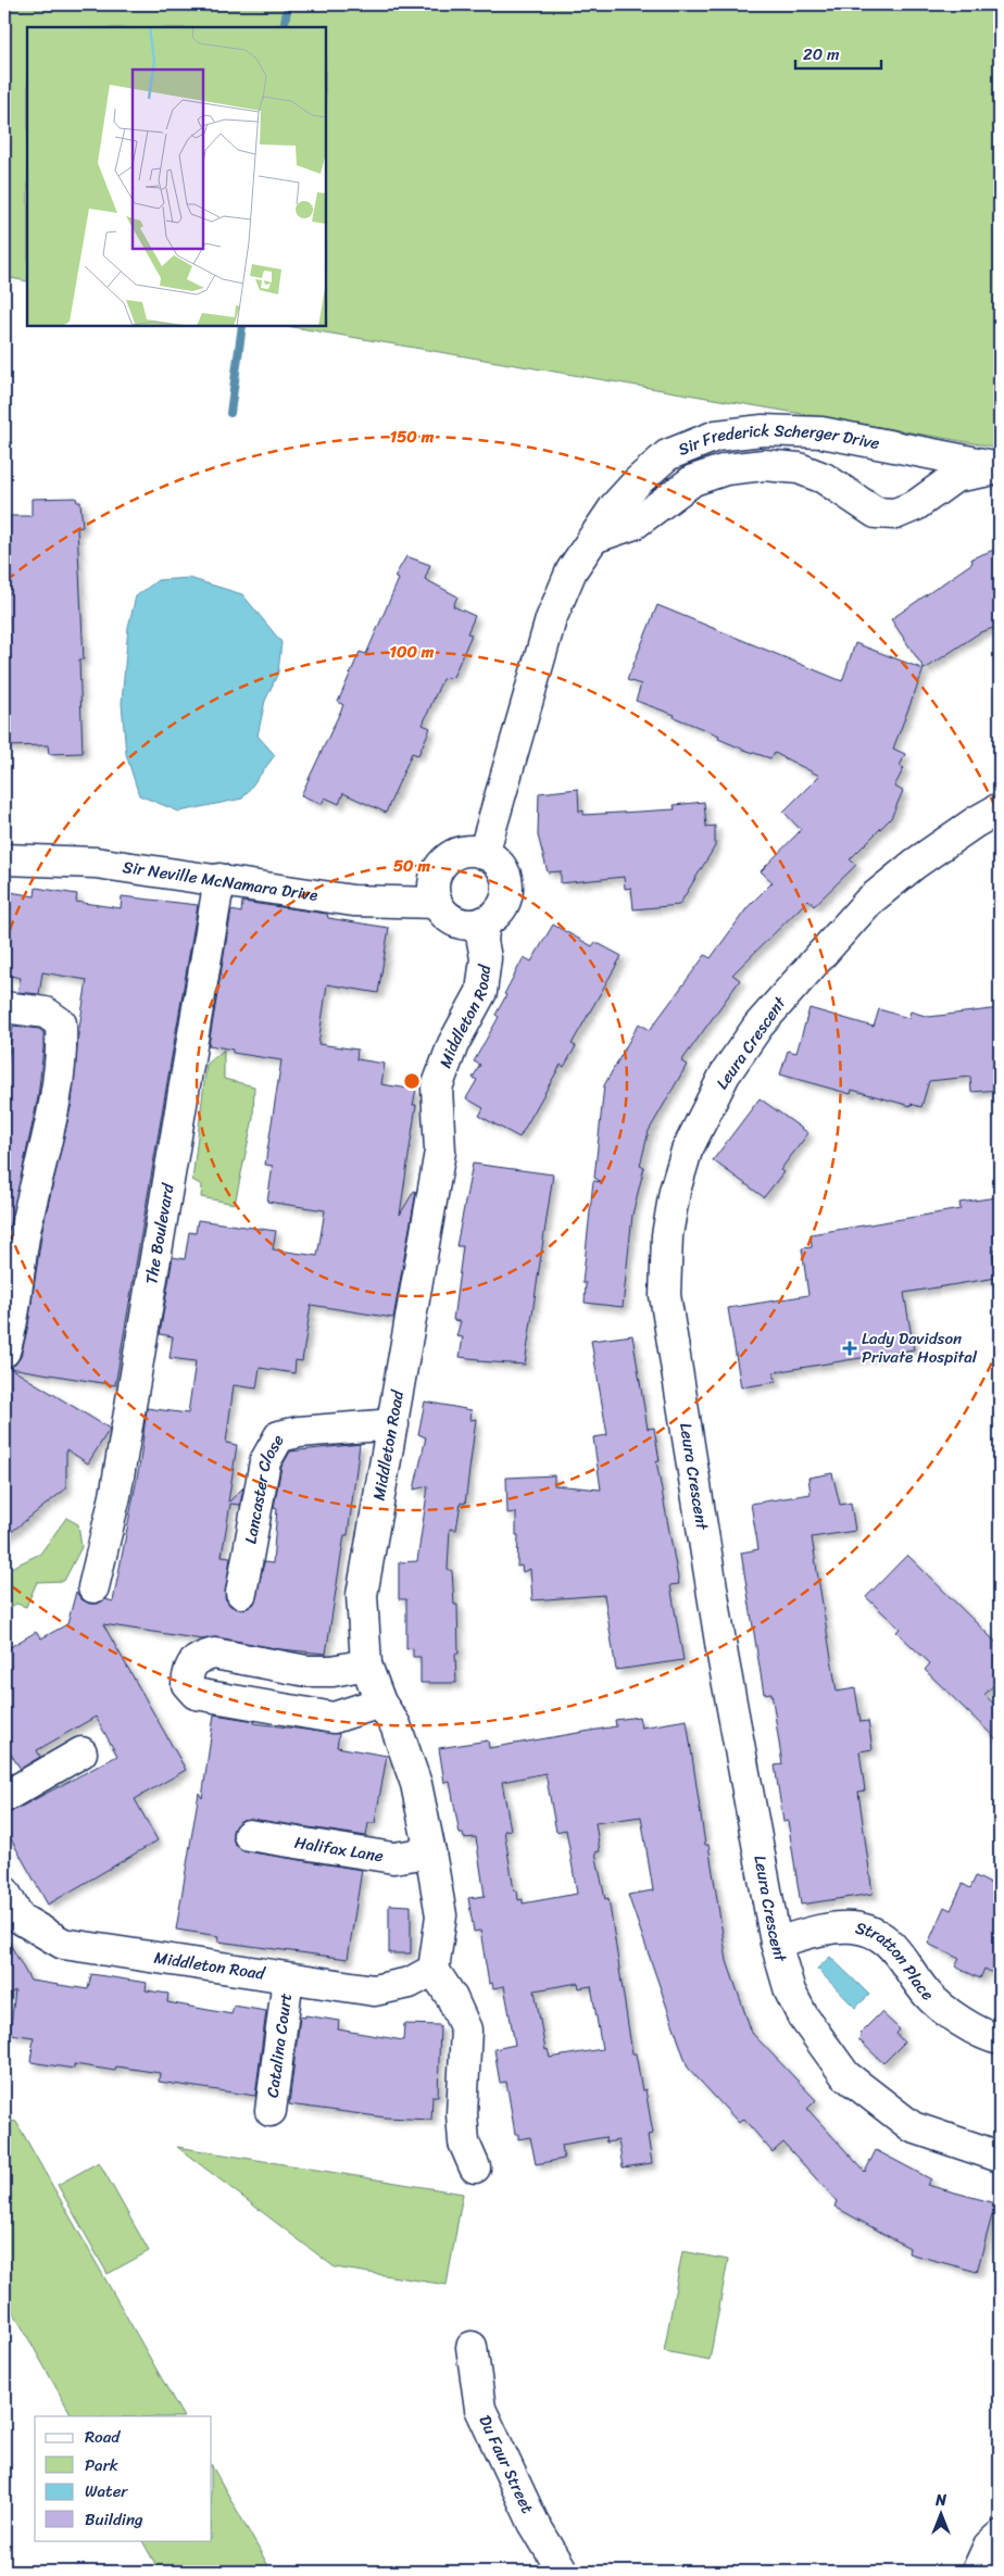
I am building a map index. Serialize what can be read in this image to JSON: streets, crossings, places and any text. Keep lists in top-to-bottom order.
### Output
{
  "streets": {
    "street": [
      "Sir Frederick Scherger Drive",
      "Sir Neville McNamara Drive",
      "Middleton Road",
      "Leura Crescent",
      "The Boulevard",
      "Lancaster Close",
      "Halifax Lane",
      "Stratton Place",
      "Catalina Court",
      "Du Faur Street"
    ]
  },
  "crossings": [
    ["Sir Frederick Scherger Drive", "Sir Neville McNamara Drive"],
    ["Sir Frederick Scherger Drive", "Middleton Road"],
    ["Sir Neville McNamara Drive", "Middleton Road"],
    ["Sir Neville McNamara Drive", "The Boulevard"],
    ["Middleton Road", "Lancaster Close"],
    ["Middleton Road", "Halifax Lane"],
    ["Middleton Road", "Catalina Court"],
    ["Leura Crescent", "Stratton Place"]
  ],
  "places": {
    "health": ["Lady Davidson Private Hospital"]
  },
  "legend": [
    "Road",
    "Park",
    "Water",
    "Building"
  ],
  "scale_bar": "20 m",
  "north": "top",
  "rings": ["150 m", "100 m", "50 m"]
}
